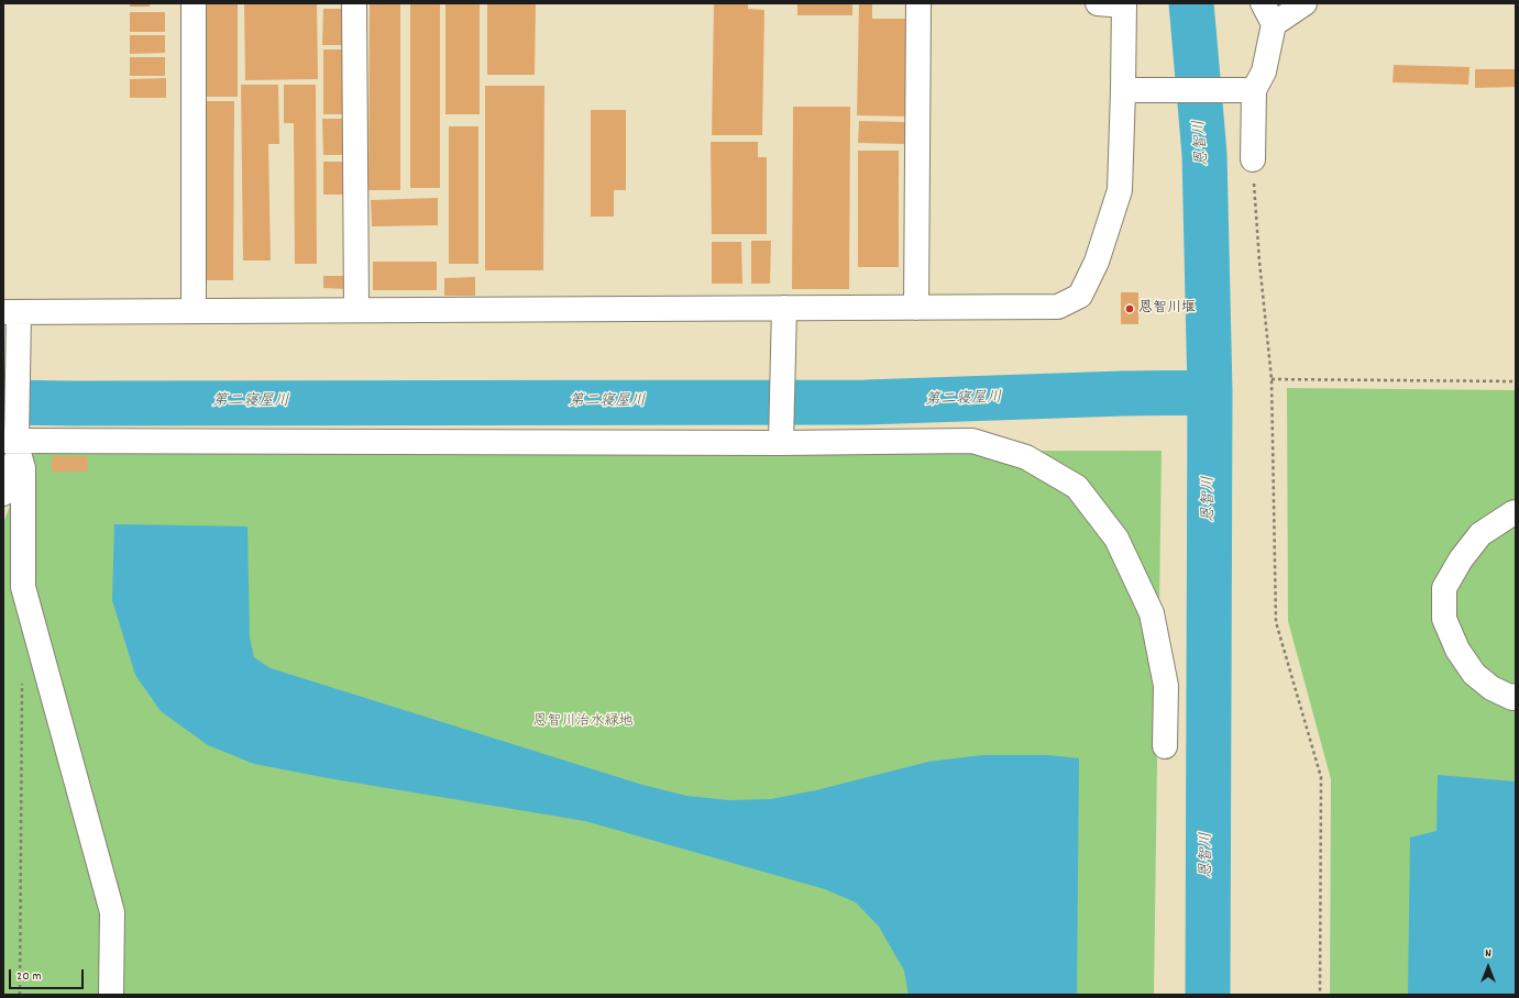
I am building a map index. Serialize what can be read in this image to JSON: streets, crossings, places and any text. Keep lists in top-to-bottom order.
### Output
{
  "water": ["恩智川", "第二寝屋川"],
  "parks": ["恩智川治水緑地"],
  "places": ["恩智川堰"],
  "scale_bar": "20 m",
  "north": "top"
}
